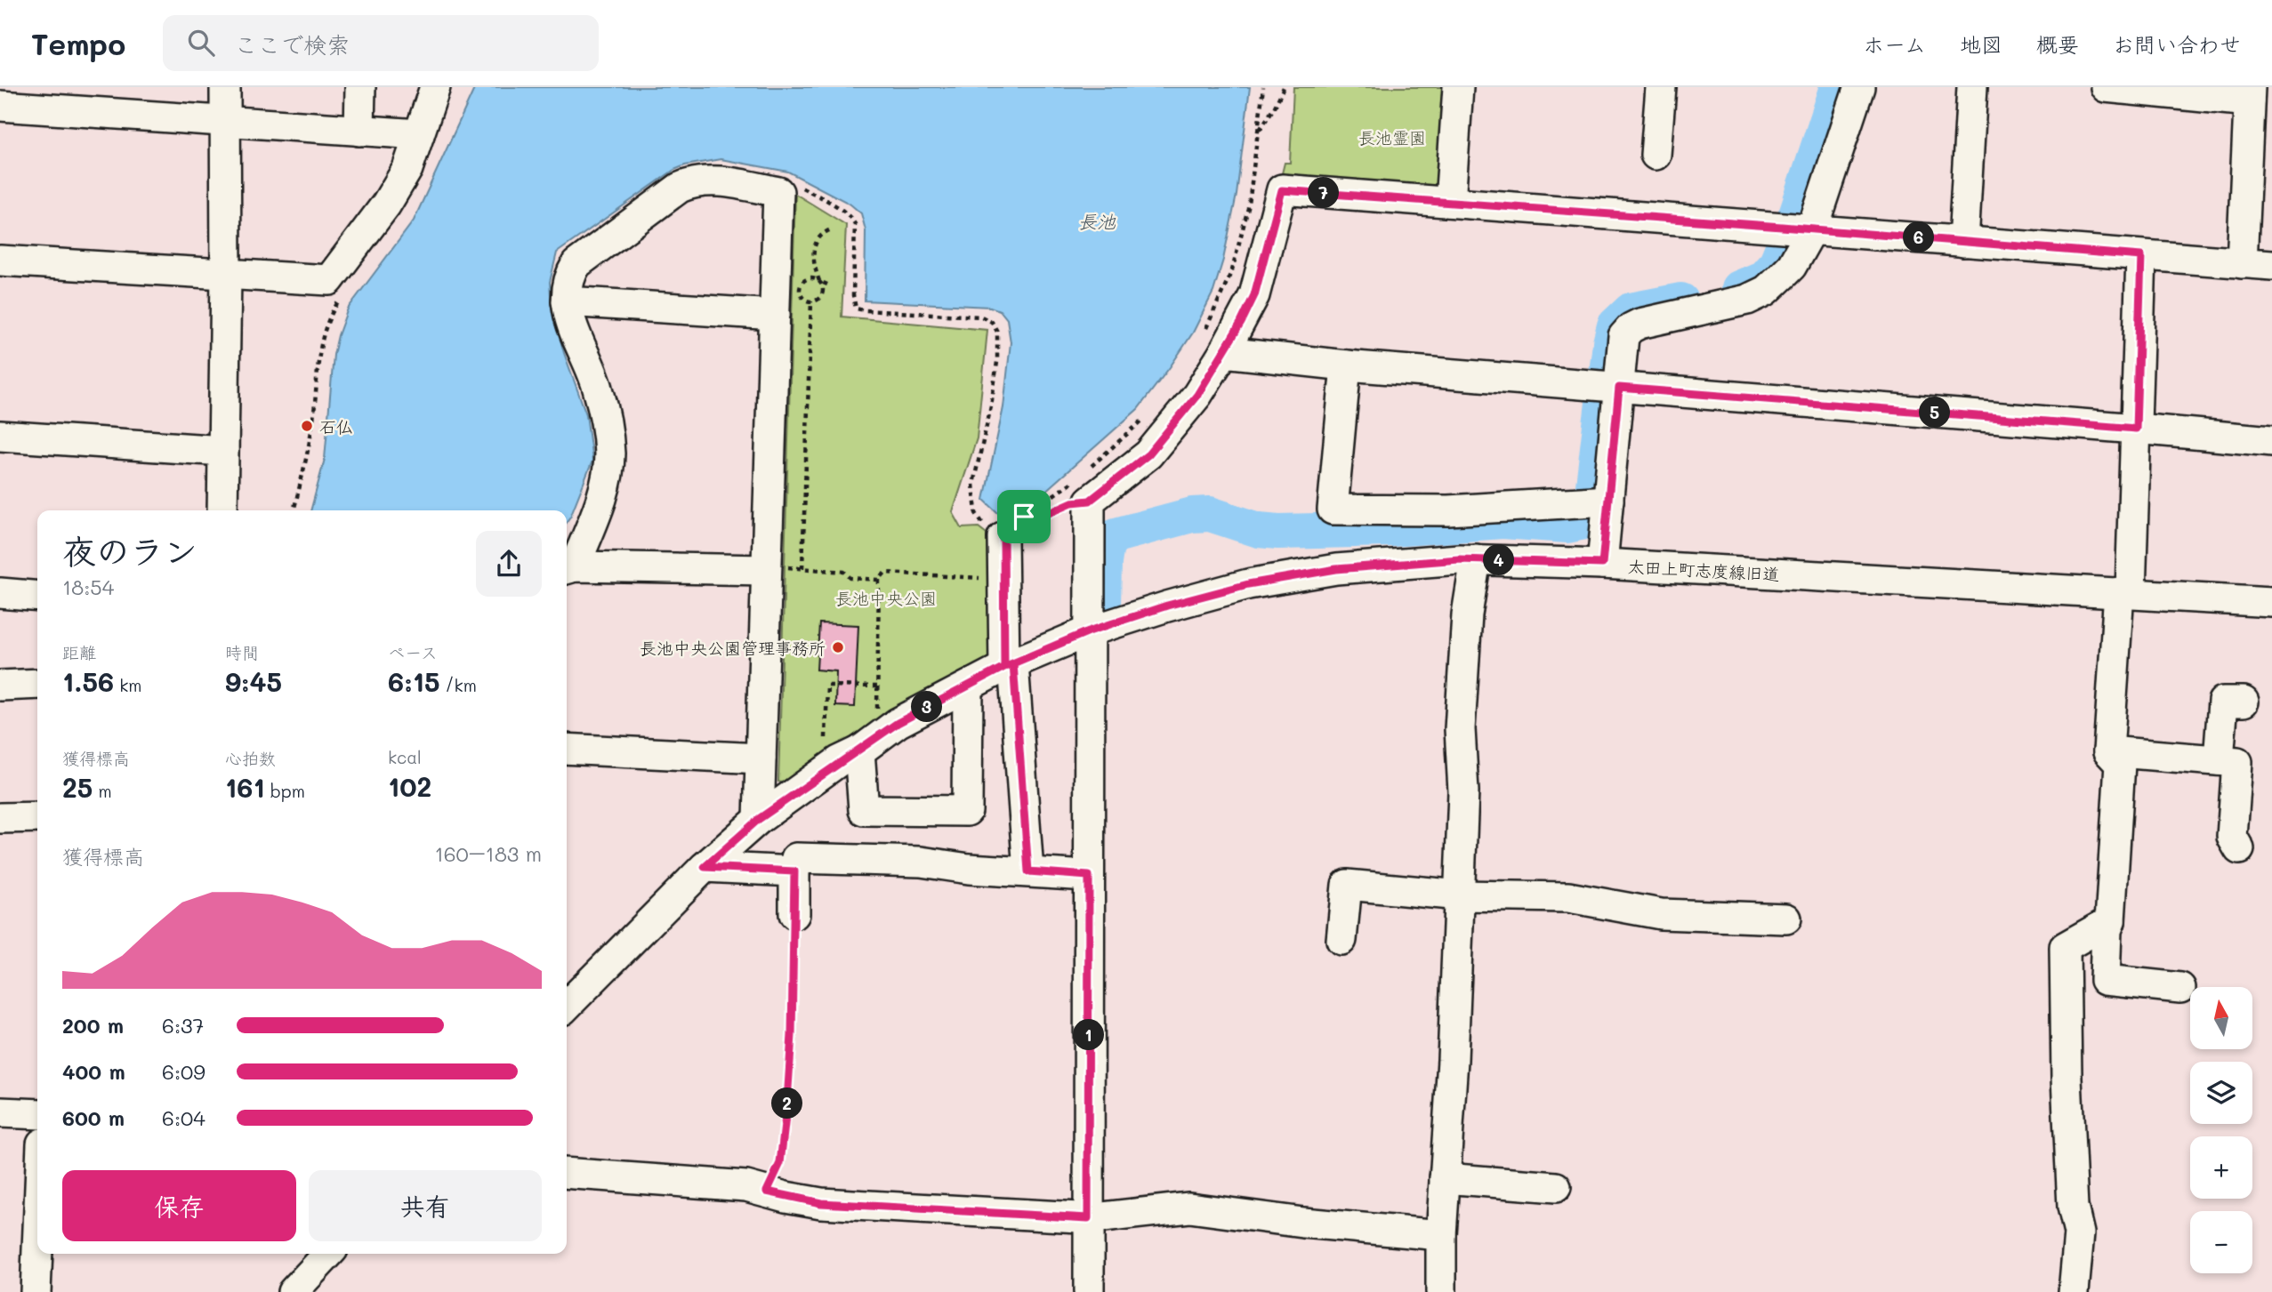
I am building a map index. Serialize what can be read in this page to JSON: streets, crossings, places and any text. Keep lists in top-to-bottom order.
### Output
{
  "streets": {
    "street": ["太田上町志度線旧道"]
  },
  "water": ["長池"],
  "parks": ["長池霊園", "長池中央公園"],
  "places": ["石仏", "長池中央公園管理事務所"],
  "north": "top",
  "page": {
    "header": "Tempo",
    "search": "ここで検索",
    "nav": [
      "ホーム",
      "地図",
      "概要",
      "お問い合わせ"
    ],
    "pins": [
      "7",
      "6",
      "5",
      "4",
      "3",
      "1",
      "2"
    ],
    "heading": ["夜のラン", "18:54"],
    "stats": [
      ["距離", "1.56 km"],
      ["時間", "9:45"],
      ["ペース", "6:15 /km"],
      ["獲得標高", "25 m"],
      ["心拍数", "161 bpm"],
      ["kcal", "102"]
    ],
    "chart": ["獲得標高", "160–183 m"],
    "map_buttons": ["+", "−"],
    "list": [
      {
        "name": "200 m",
        "note": "6:37"
      },
      {
        "name": "400 m",
        "note": "6:09"
      },
      {
        "name": "600 m",
        "note": "6:04"
      }
    ],
    "buttons": ["保存", "共有"]
  }
}
